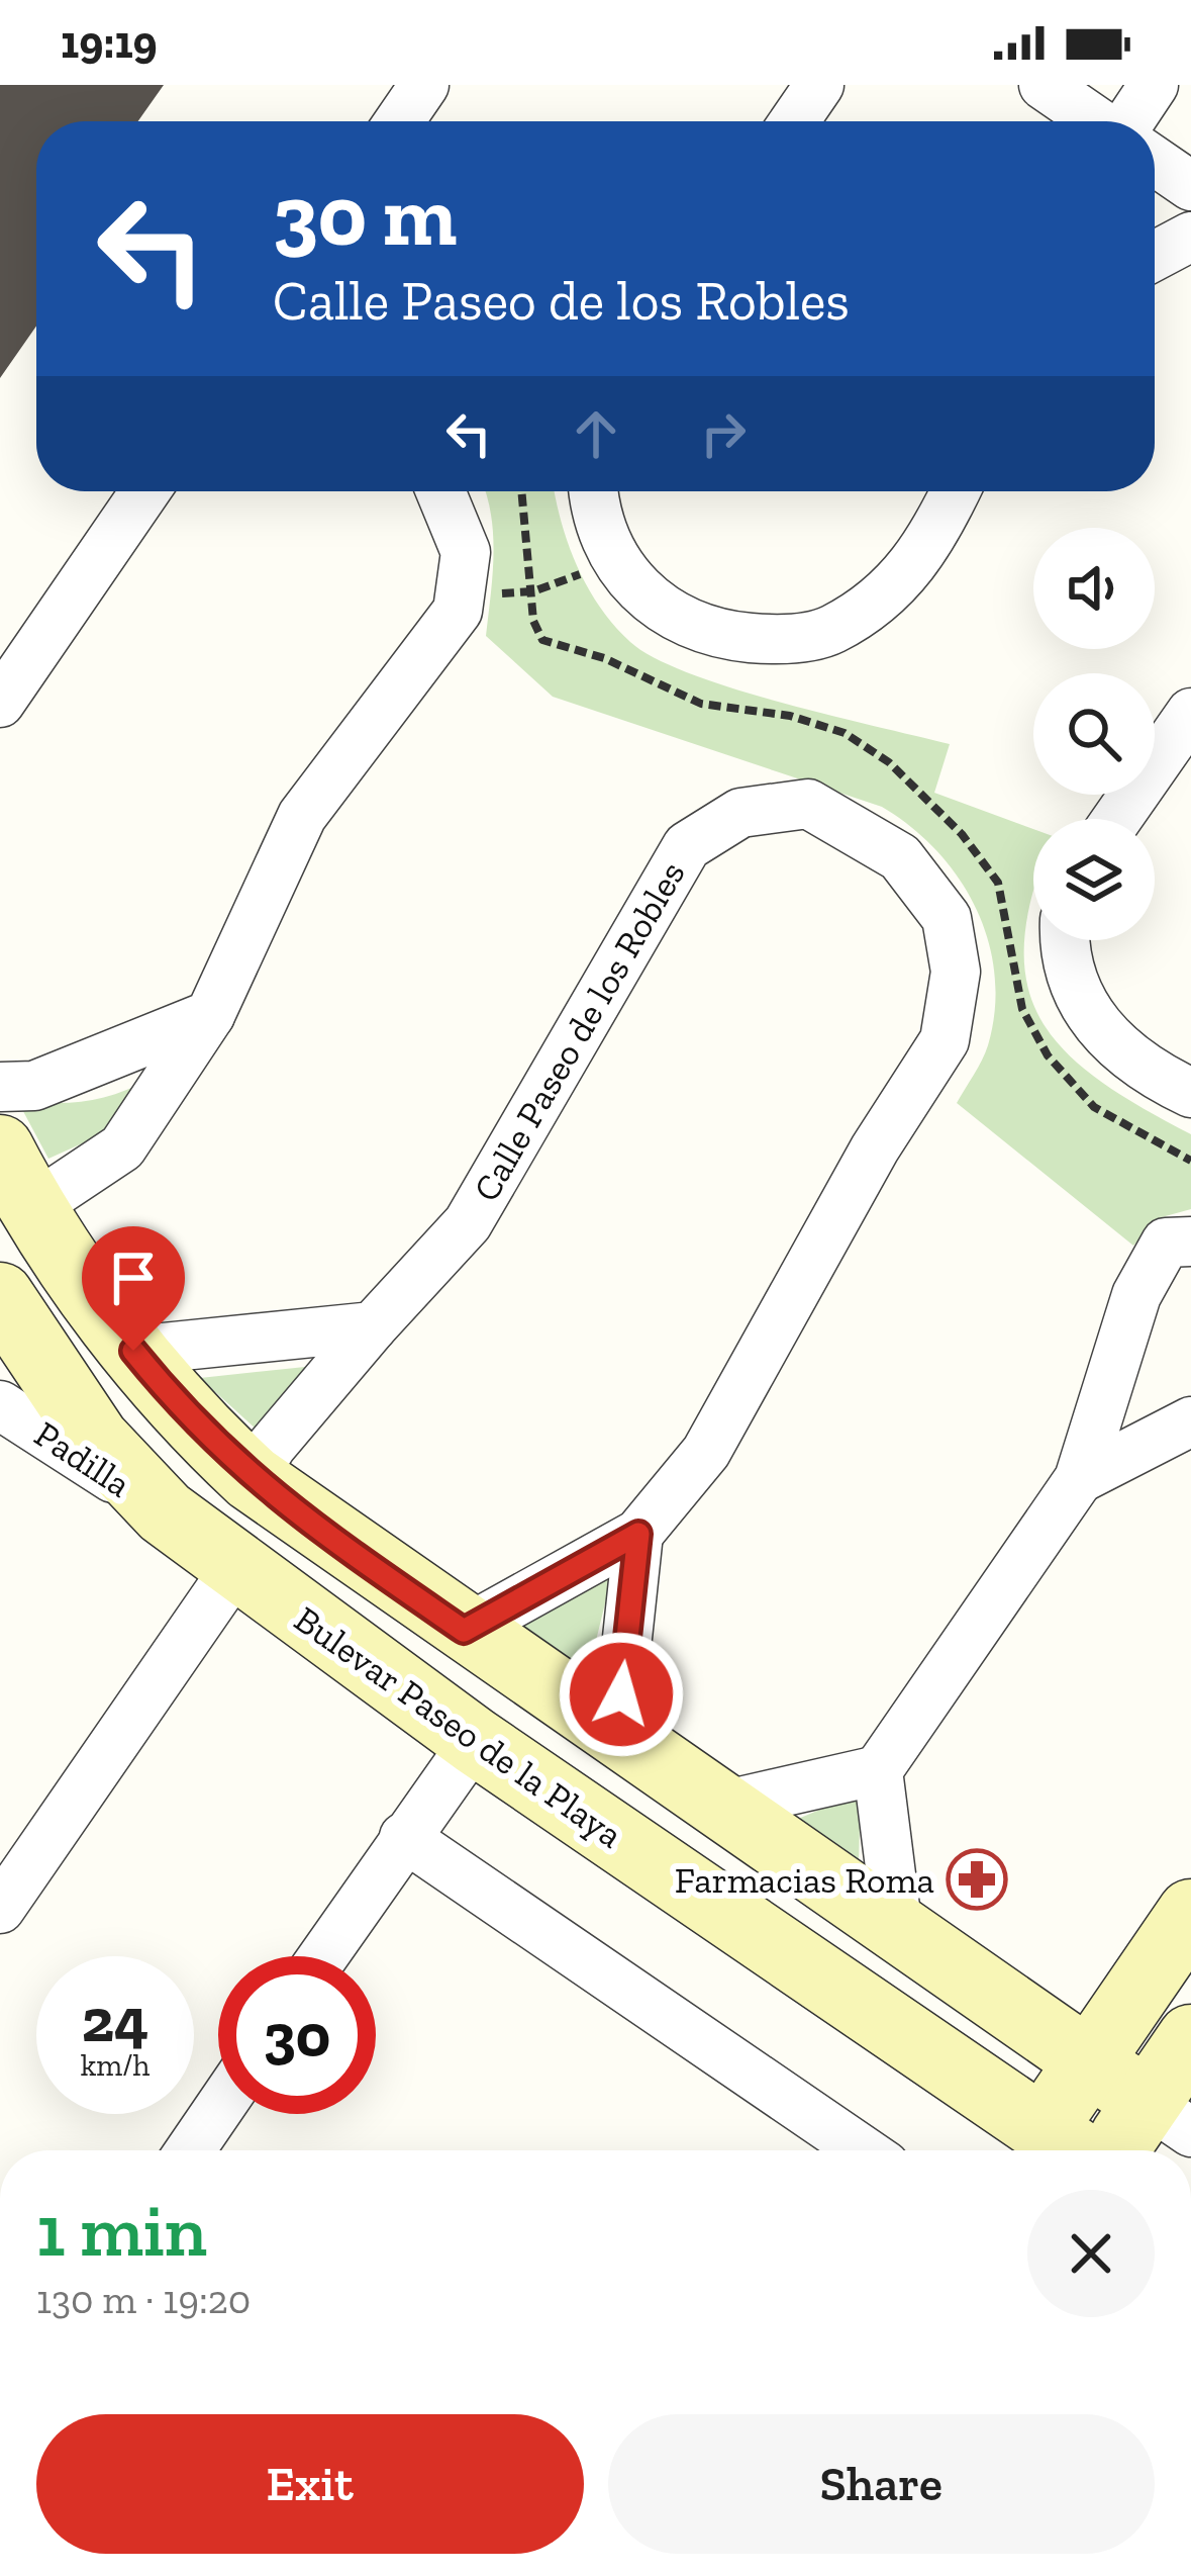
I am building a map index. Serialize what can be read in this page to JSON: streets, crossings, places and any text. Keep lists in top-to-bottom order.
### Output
{
  "streets": {
    "main road": ["Bulevar Paseo de la Playa"],
    "street": ["Calle Paseo de los Robles", "Padilla"]
  },
  "crossings": [
    ["Padilla", "Bulevar Paseo de la Playa"]
  ],
  "places": {
    "pharmacy": ["Farmacias Roma"]
  },
  "page": {
    "status": "19:19",
    "turn": ["30 m", "Calle Paseo de los Robles"],
    "speed": "24 km/h",
    "limit": "30",
    "heading": ["1 min", "130 m · 19:20"],
    "buttons": ["Exit", "Share"]
  }
}
